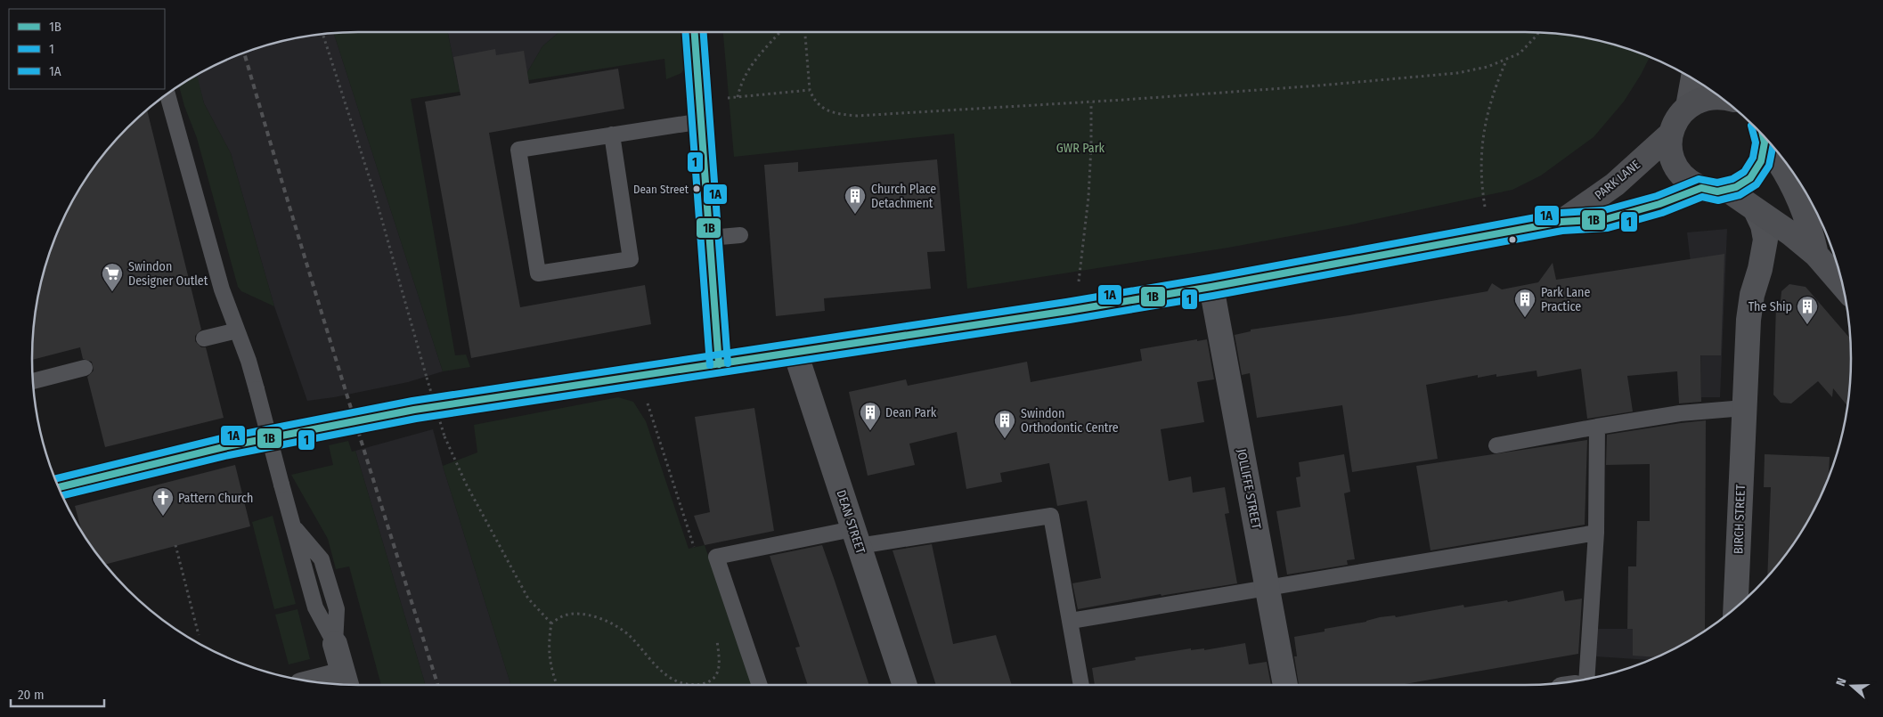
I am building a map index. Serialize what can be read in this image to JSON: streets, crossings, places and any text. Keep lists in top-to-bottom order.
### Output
{
  "streets": {
    "main road": ["PARK LANE"],
    "street": ["JOLLIFFE STREET", "BIRCH STREET", "DEAN STREET"]
  },
  "crossings": [
    ["PARK LANE", "JOLLIFFE STREET"],
    ["PARK LANE", "DEAN STREET"]
  ],
  "parks": ["GWR Park"],
  "places": {
    "other": ["Dean Street"],
    "building": [
      "Church Place Detachment",
      "Park Lane Practice",
      "The Ship",
      "Dean Park",
      "Swindon Orthodontic Centre"
    ],
    "supermarket": ["Swindon Designer Outlet"],
    "church": ["Pattern Church"]
  },
  "lines": ["transit line 1B", "transit line 1", "transit line 1A"],
  "legend": ["1B", "1", "1A"],
  "scale_bar": "20 m",
  "north": "left"
}
